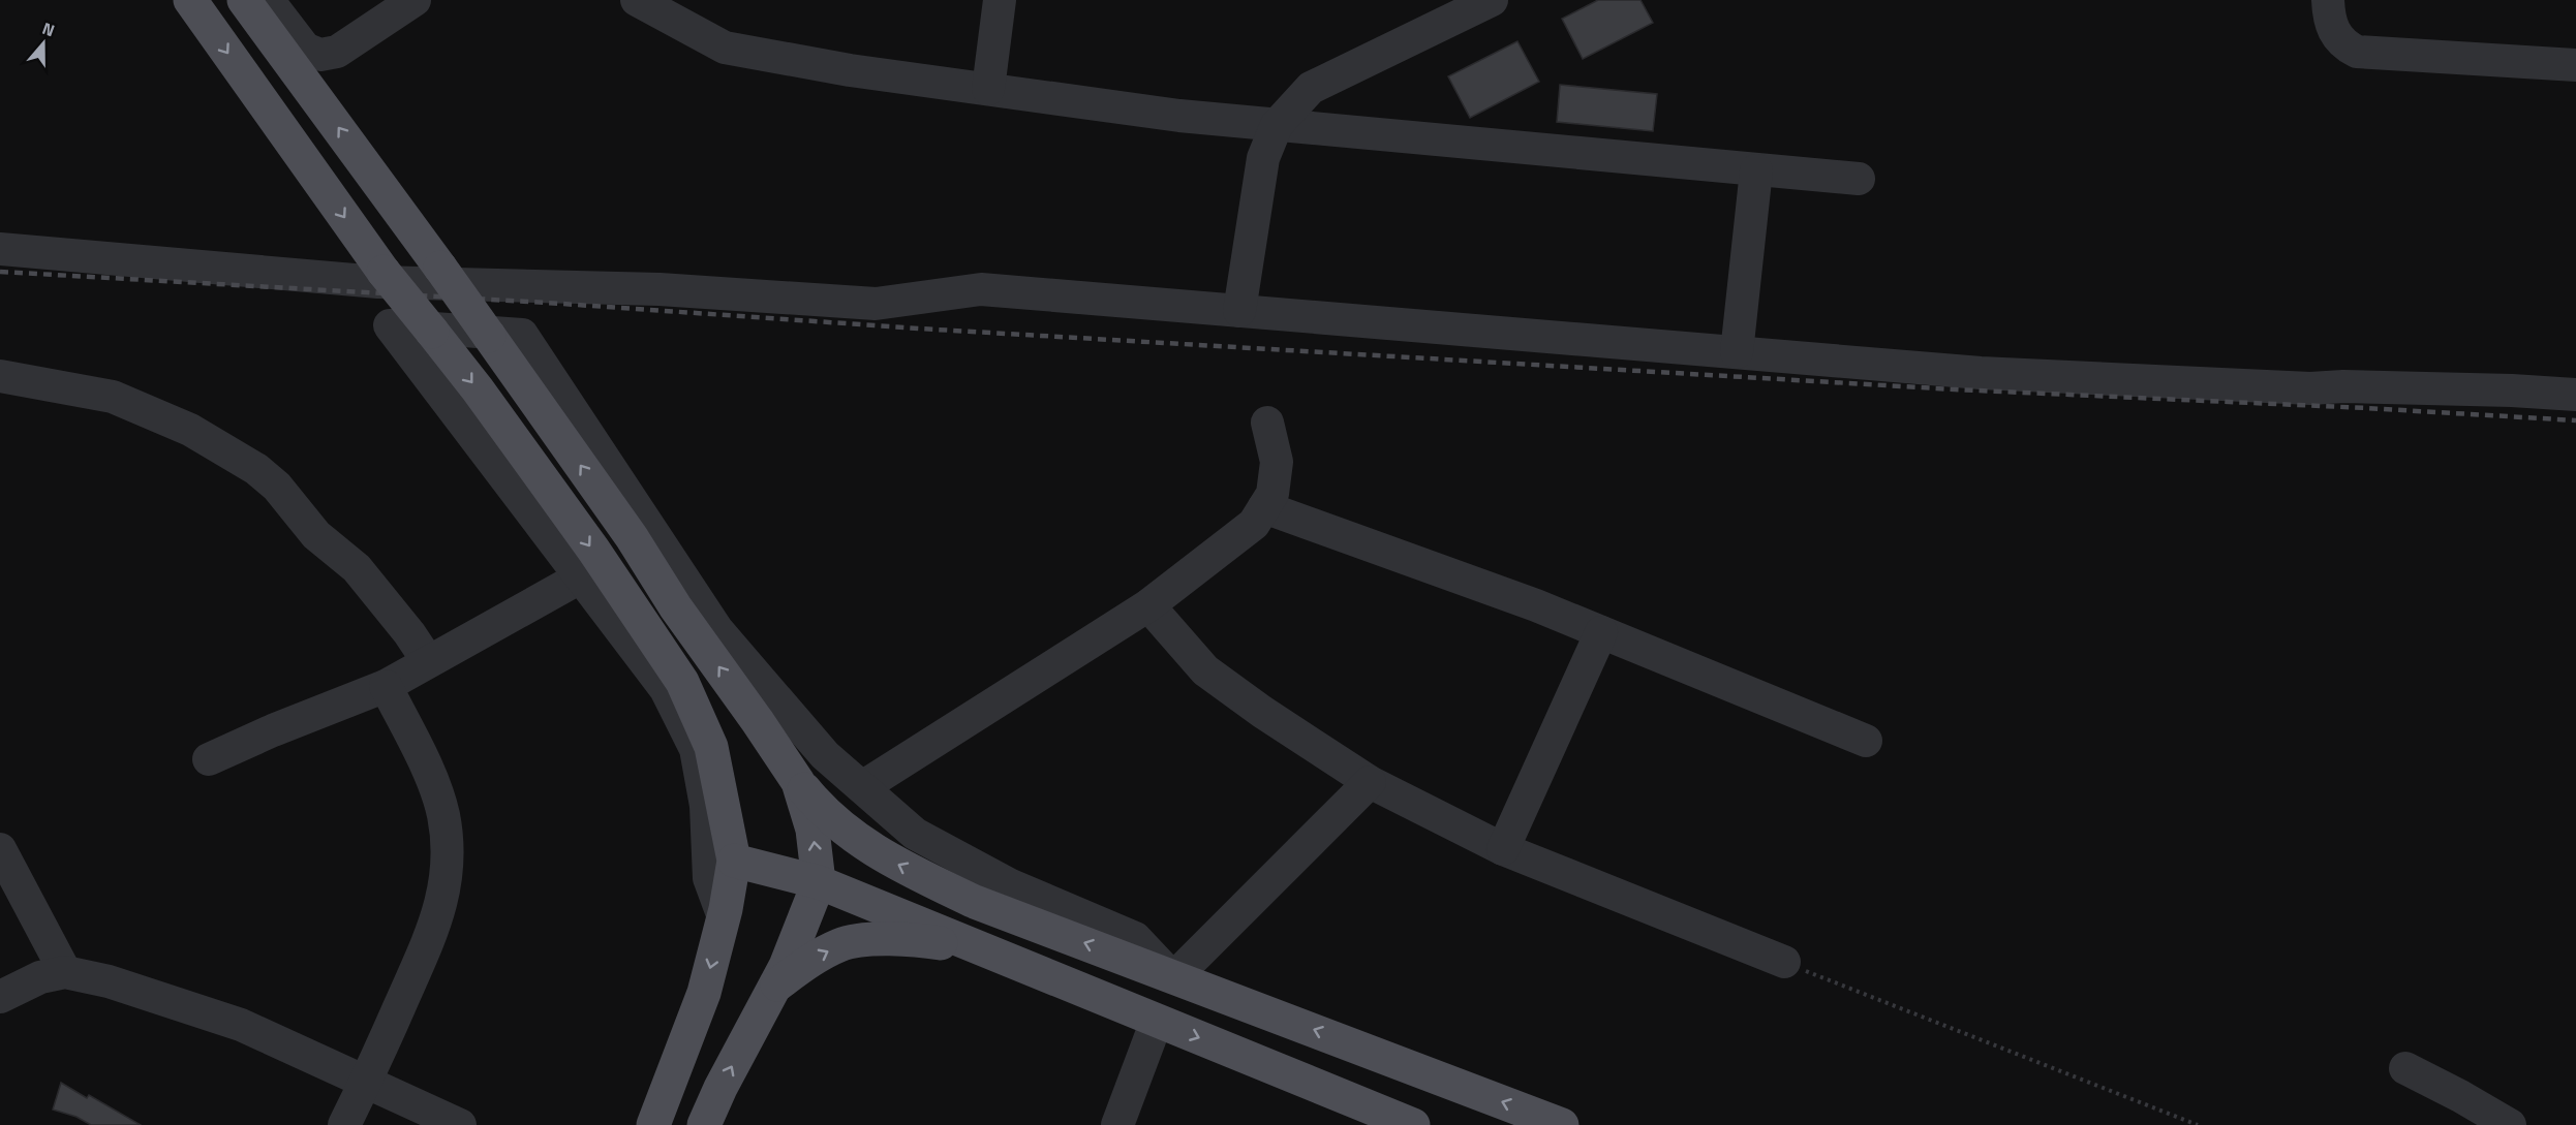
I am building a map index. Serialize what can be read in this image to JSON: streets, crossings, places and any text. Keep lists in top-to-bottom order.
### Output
{
  "north": "top"
}
